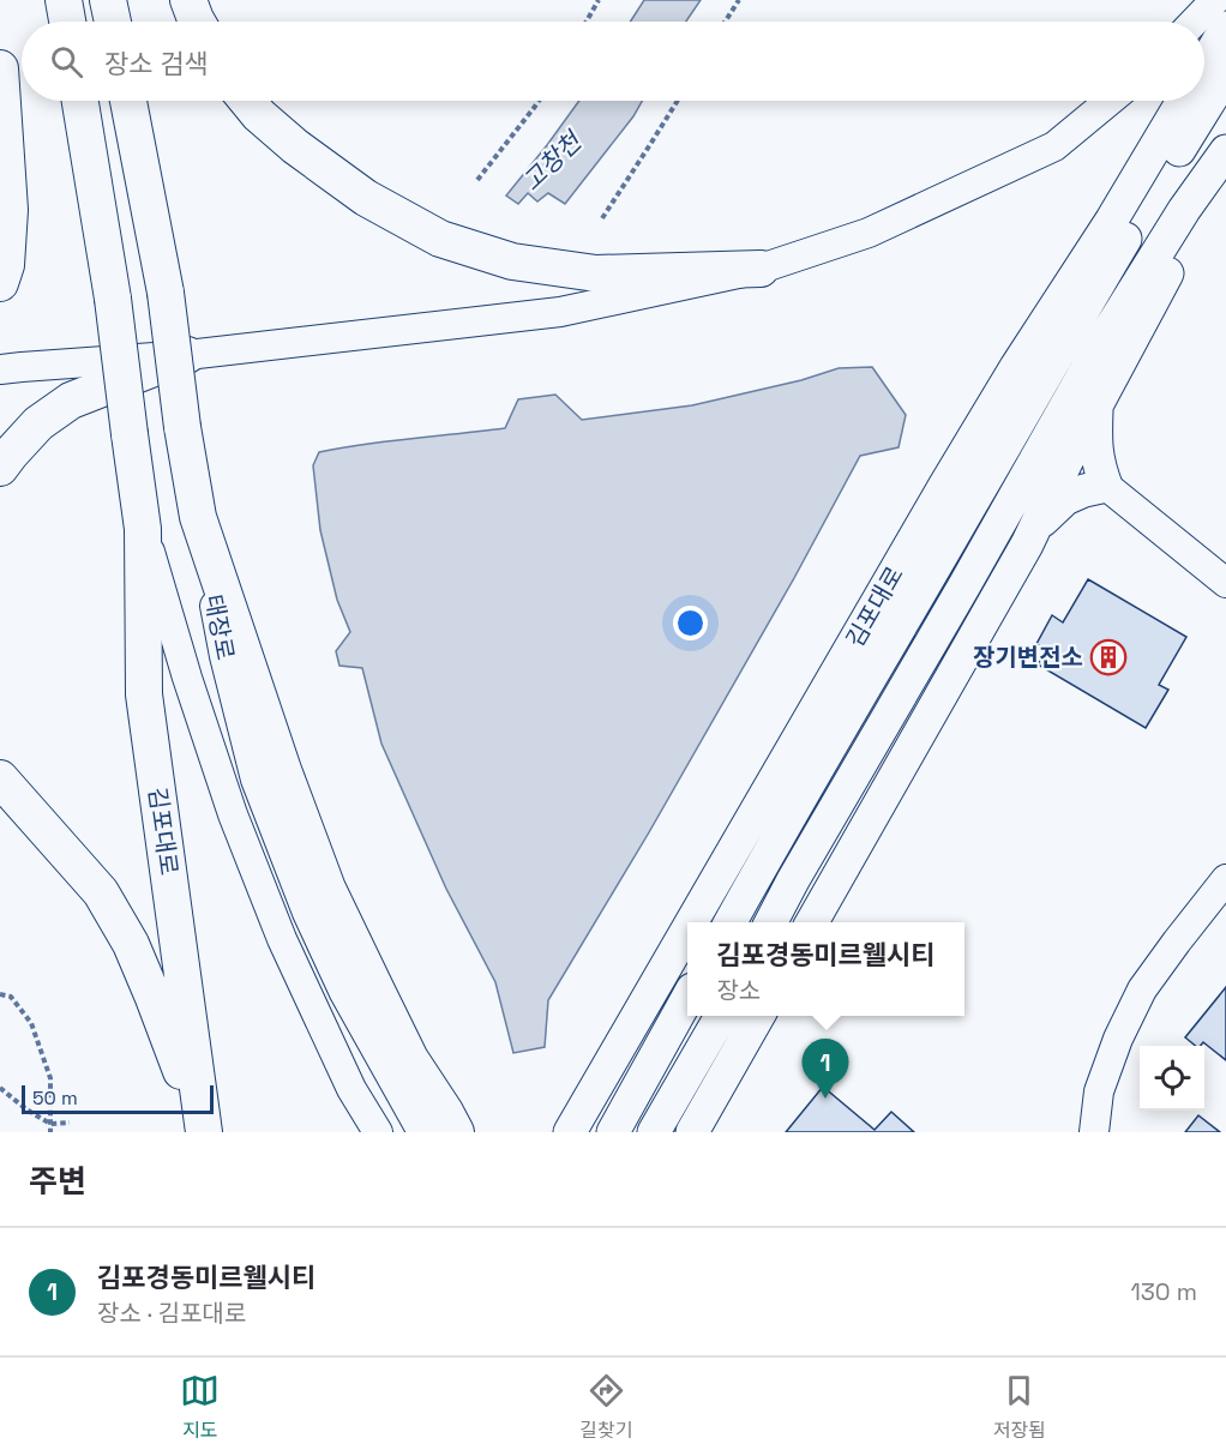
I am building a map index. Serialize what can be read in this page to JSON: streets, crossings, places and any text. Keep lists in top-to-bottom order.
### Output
{
  "streets": {
    "main road": ["김포대로", "태장로"]
  },
  "crossings": [
    ["김포대로", "태장로"]
  ],
  "water": ["고창천"],
  "places": {
    "building": ["장기변전소"]
  },
  "scale_bar": "50 m",
  "page": {
    "search": "장소 검색",
    "popup": ["김포경동미르웰시티", "장소"],
    "pins": "1",
    "scale": "50 m",
    "heading": "주변",
    "list": [
      {
        "mark": "1",
        "name": "김포경동미르웰시티",
        "note": "장소 · 김포대로",
        "value": "130 m"
      }
    ],
    "nav": ["지도", "길찾기", "저장됨"]
  }
}
